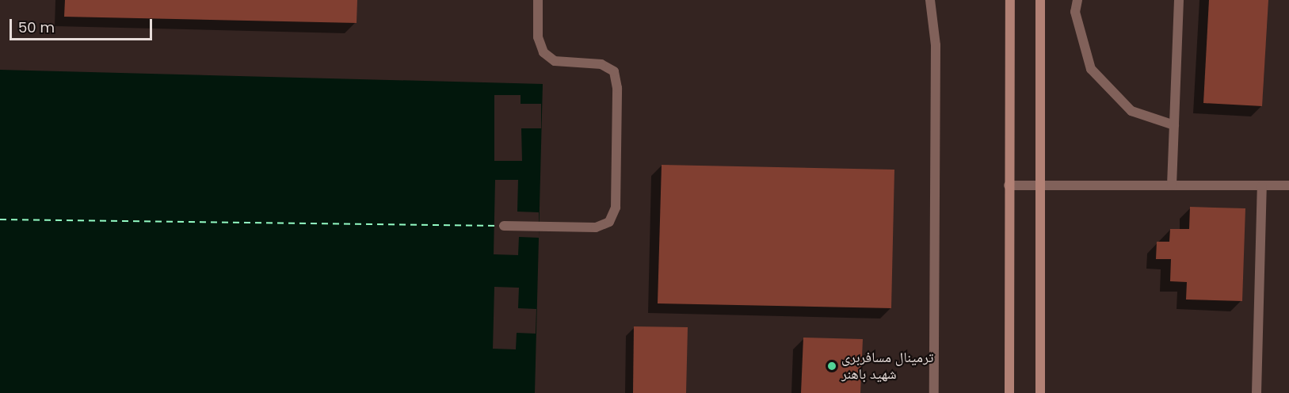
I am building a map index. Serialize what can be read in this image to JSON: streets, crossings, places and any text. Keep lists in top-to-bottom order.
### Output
{
  "places": ["ترمینال مسافربری شهید باهنر"],
  "scale_bar": "50 m"
}
